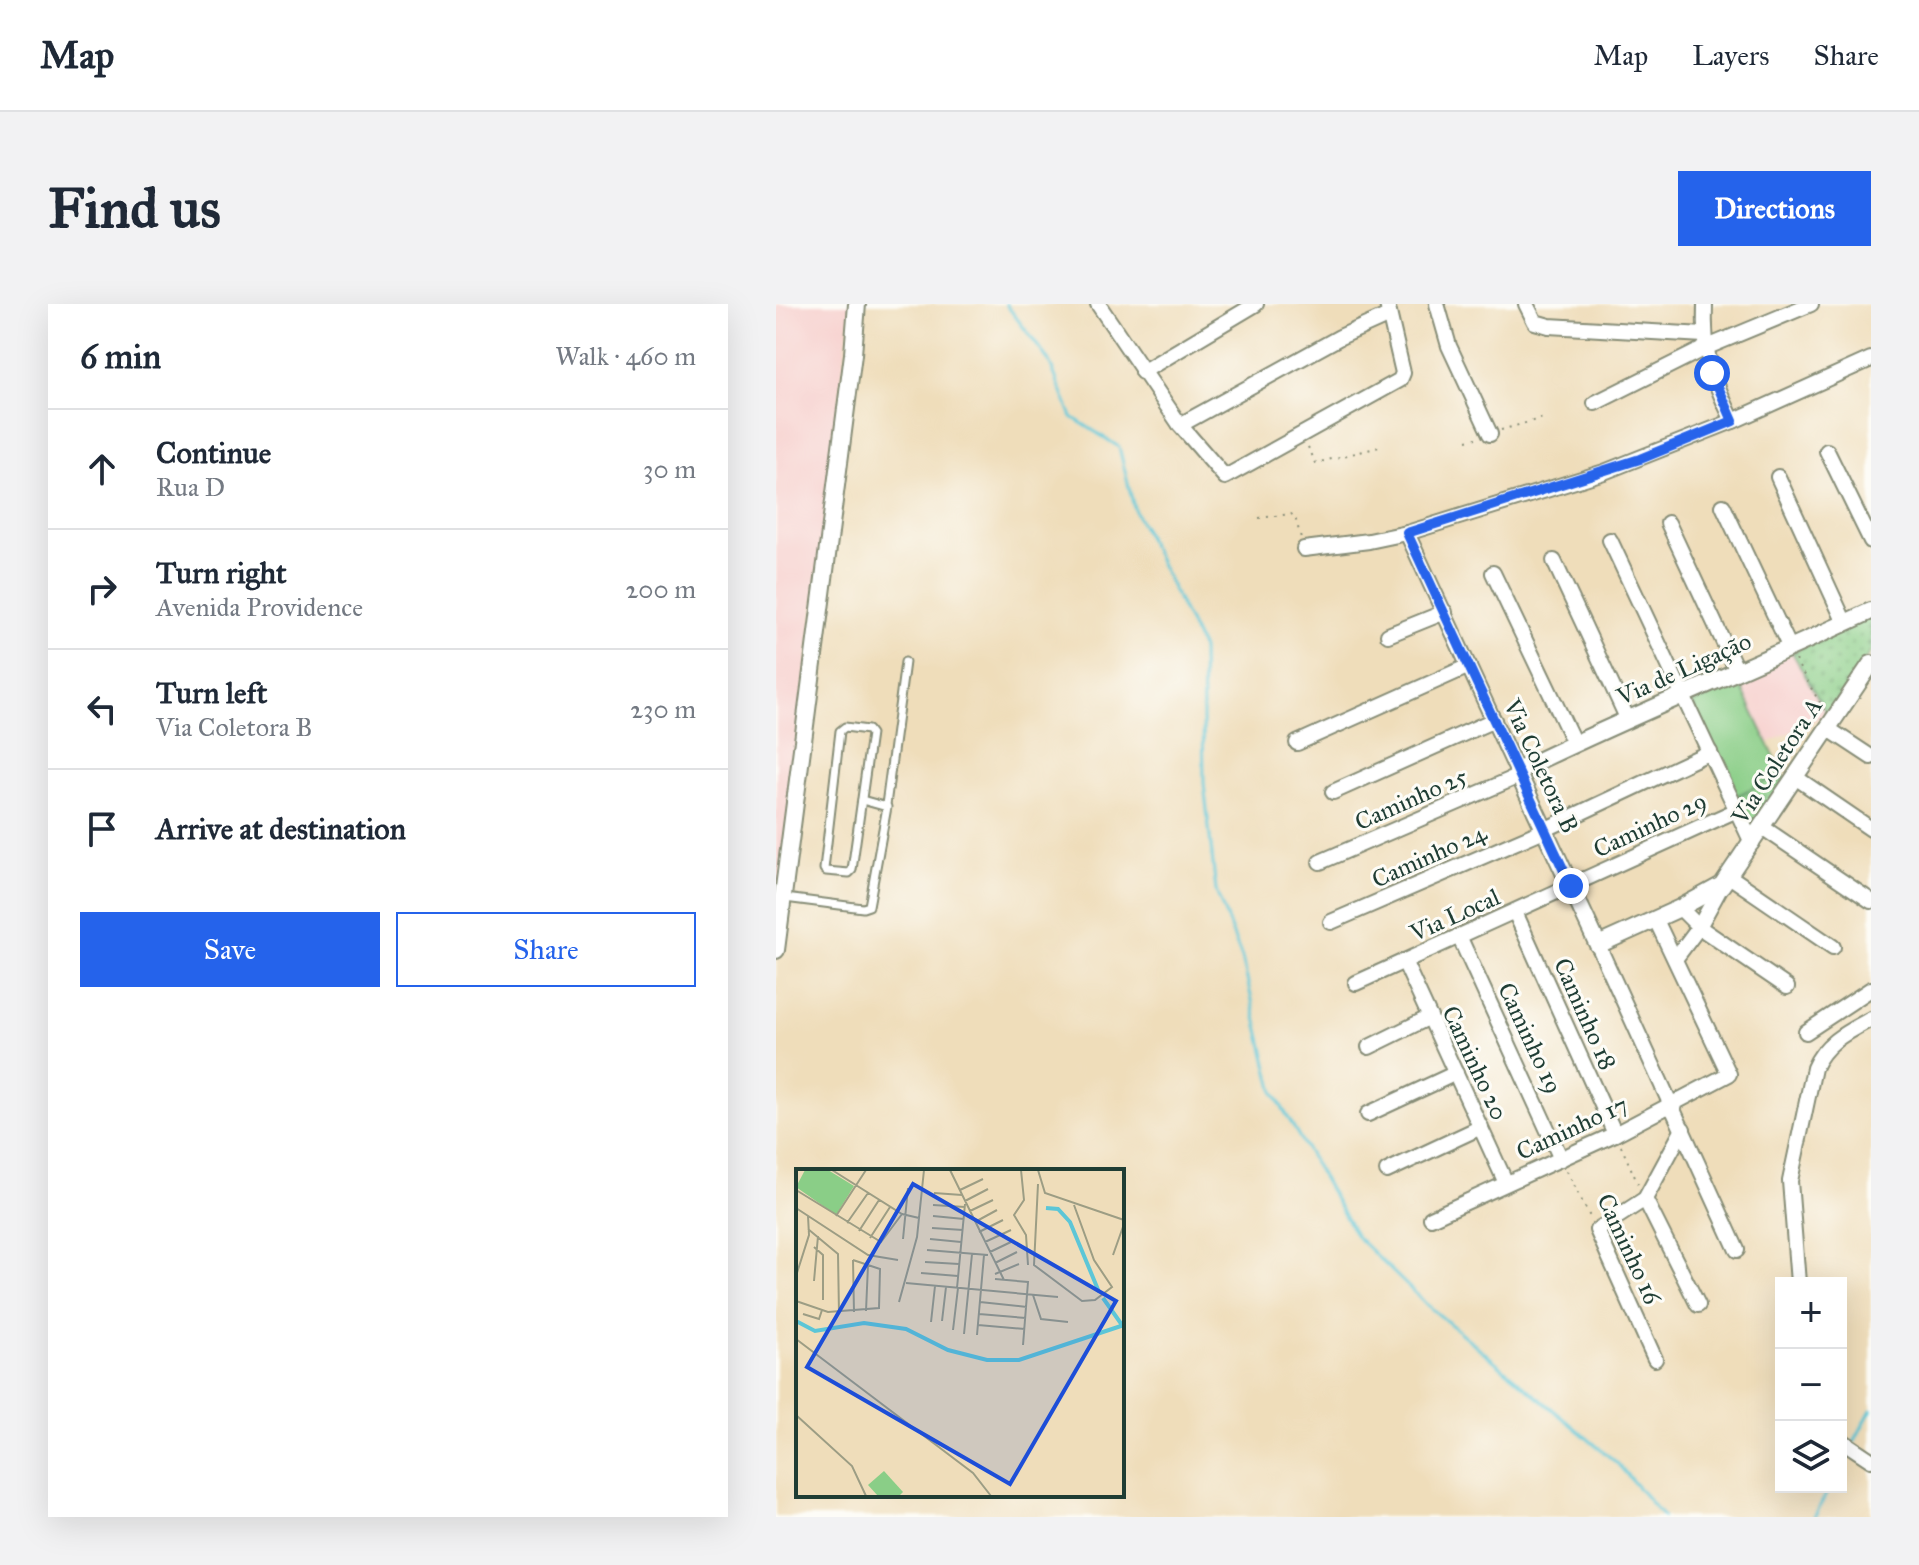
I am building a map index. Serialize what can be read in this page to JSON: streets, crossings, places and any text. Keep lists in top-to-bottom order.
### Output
{
  "streets": {
    "street": [
      "Via de Ligação",
      "Via Coletora A",
      "Via Coletora B",
      "Caminho 25",
      "Caminho 29",
      "Caminho 24",
      "Via Local",
      "Caminho 18",
      "Caminho 19",
      "Caminho 20",
      "Caminho 17",
      "Caminho 16"
    ]
  },
  "crossings": [
    ["Via de Ligação", "Via Coletora B"],
    ["Via de Ligação", "Caminho 25"],
    ["Via Coletora A", "Via Coletora B"],
    ["Via Coletora A", "Caminho 17"],
    ["Via Coletora B", "Caminho 25"],
    ["Via Coletora B", "Caminho 29"],
    ["Via Coletora B", "Caminho 24"],
    ["Via Coletora B", "Via Local"],
    ["Via Coletora B", "Caminho 17"],
    ["Caminho 29", "Via Local"],
    ["Via Local", "Caminho 18"],
    ["Via Local", "Caminho 19"],
    ["Via Local", "Caminho 20"],
    ["Caminho 18", "Caminho 17"],
    ["Caminho 19", "Caminho 17"],
    ["Caminho 19", "Caminho 16"],
    ["Caminho 20", "Caminho 17"],
    ["Caminho 17", "Caminho 16"]
  ],
  "page": {
    "header": "Map",
    "nav": ["Map", "Layers", "Share"],
    "buttons": [
      "Directions",
      ["Save", "Share"]
    ],
    "title": "Find us",
    "heading": ["6 min", "Walk · 460 m"],
    "list": [
      ["Continue", "Rua D", "30 m"],
      ["Turn right", "Avenida Providence", "200 m"],
      ["Turn left", "Via Coletora B", "230 m"],
      "Arrive at destination"
    ],
    "map_buttons": ["+", "−"]
  }
}
